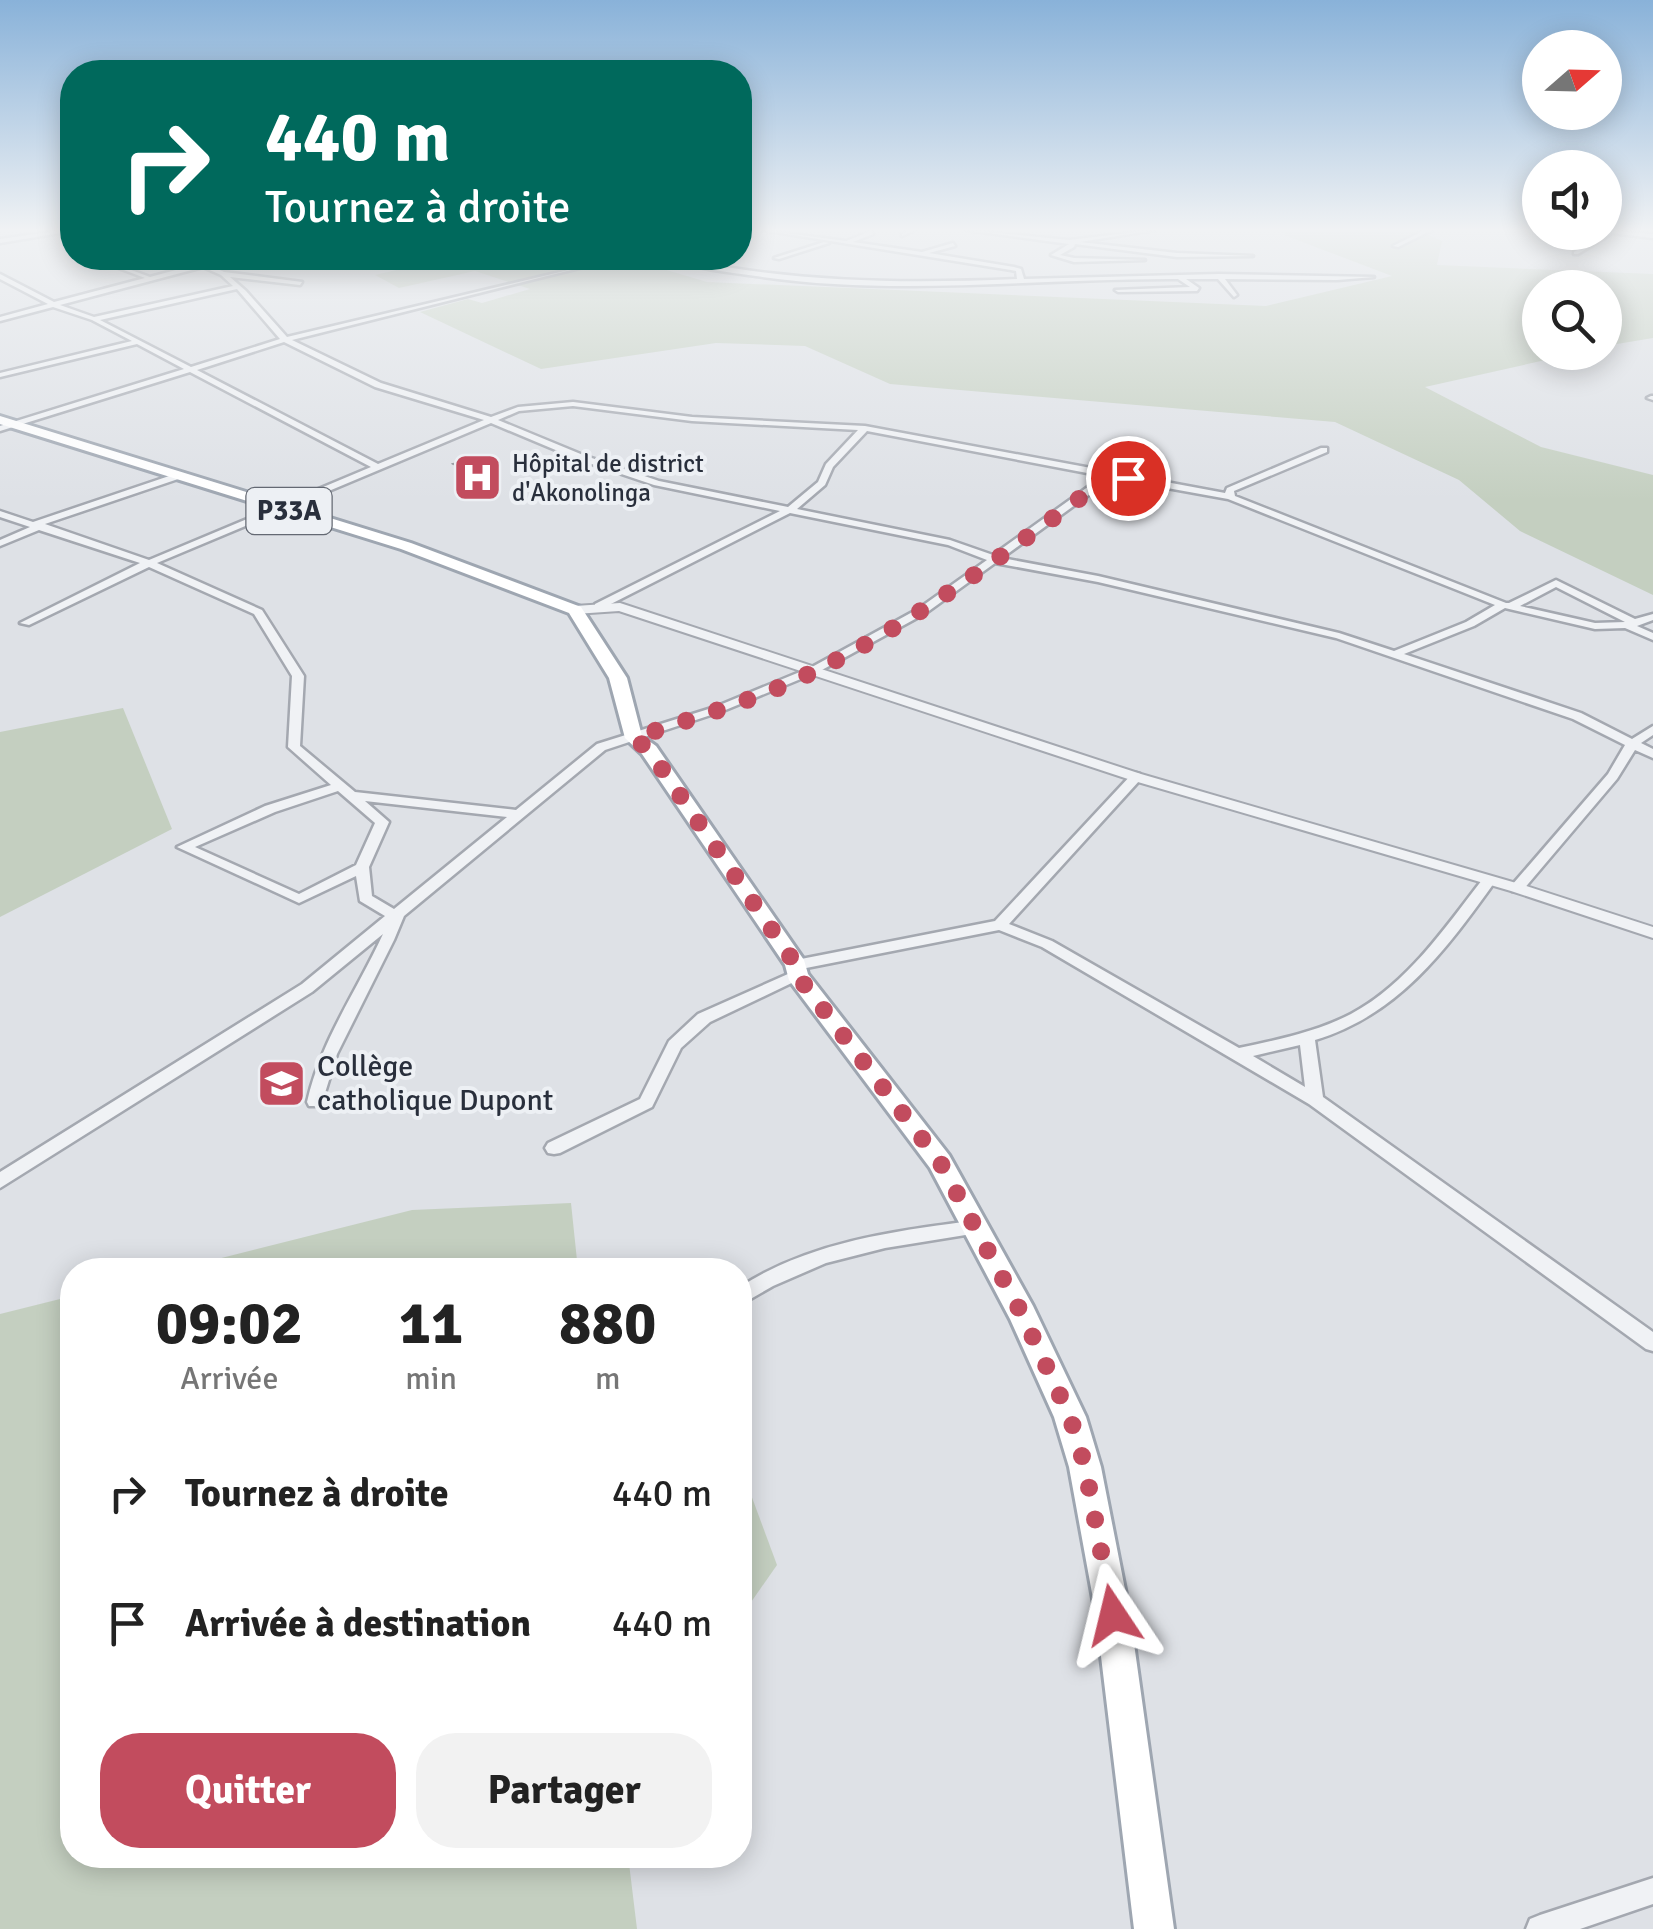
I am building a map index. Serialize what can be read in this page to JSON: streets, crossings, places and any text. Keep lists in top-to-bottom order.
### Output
{
  "streets": {
    "main road": ["P33A"]
  },
  "places": {
    "hospital": ["Hôpital de district d'Akonolinga"],
    "school or university": ["Collège catholique Dupont"]
  },
  "north": "right",
  "page": {
    "turn": ["440 m", "Tournez à droite"],
    "eta": [
      "09:02",
      "Arrivée",
      "11",
      "min",
      "880",
      "m"
    ],
    "list": [
      {
        "name": "Tournez à droite",
        "value": "440 m"
      },
      {
        "name": "Arrivée à destination",
        "value": "440 m"
      }
    ],
    "buttons": ["Quitter", "Partager"]
  }
}
